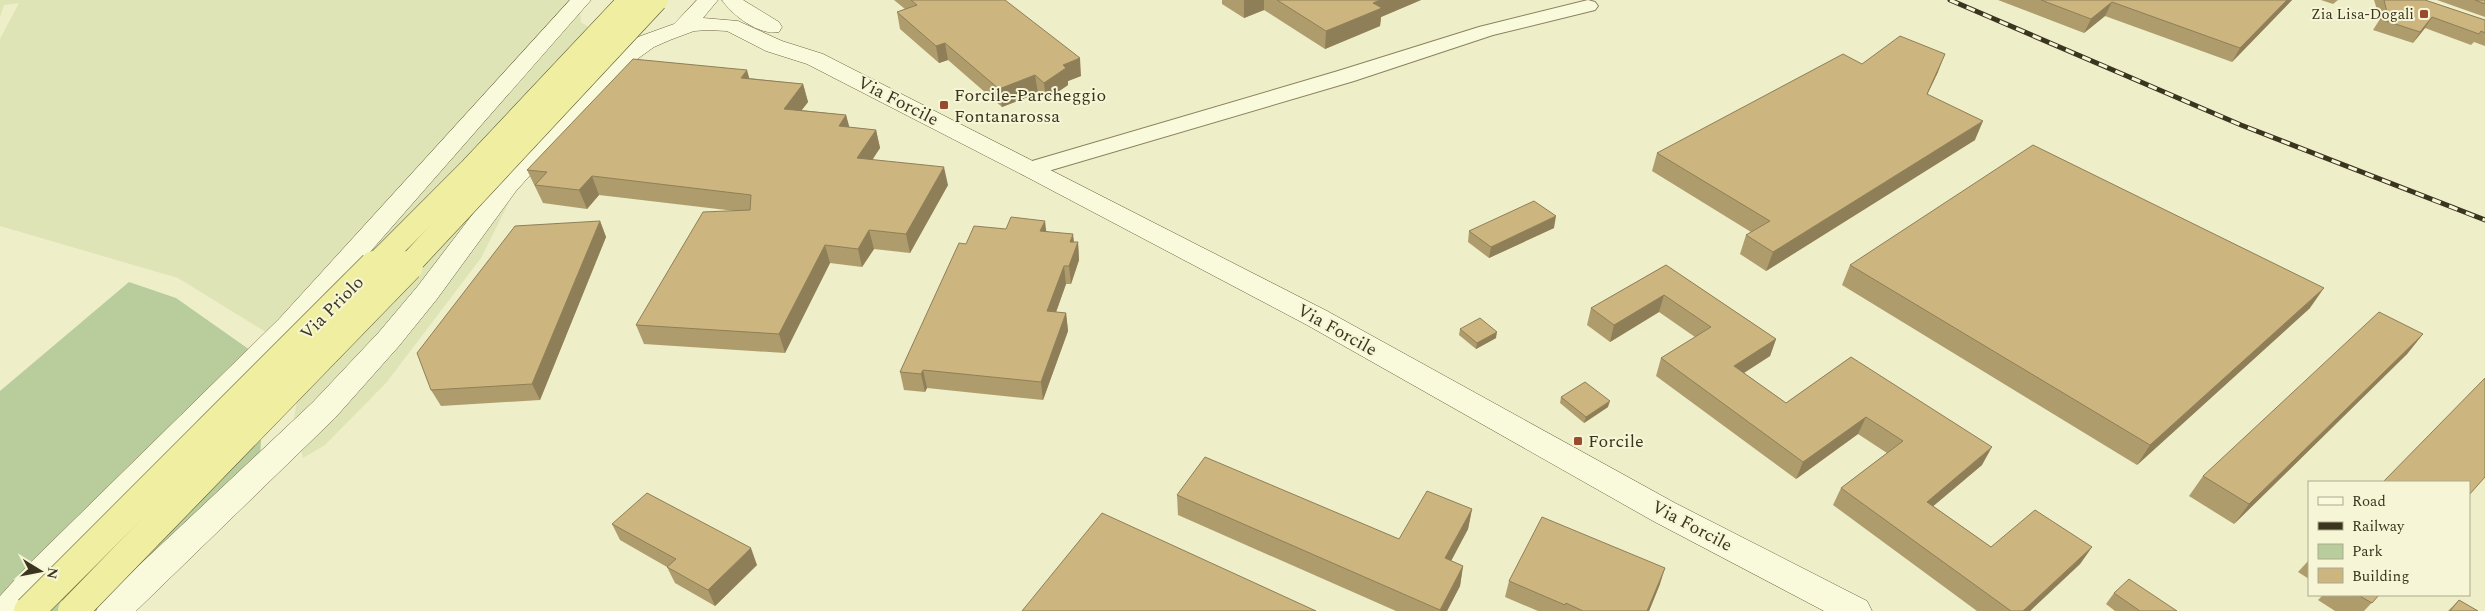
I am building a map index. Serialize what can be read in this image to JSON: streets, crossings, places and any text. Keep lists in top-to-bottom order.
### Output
{
  "streets": {
    "main road": ["Via Priolo"],
    "street": ["Via Forcile"]
  },
  "places": {
    "transit": ["Zia Lisa-Dogali", "Forcile-Parcheggio Fontanarossa", "Forcile"]
  },
  "legend": [
    "Road",
    "Railway",
    "Park",
    "Building"
  ],
  "north": "right"
}
